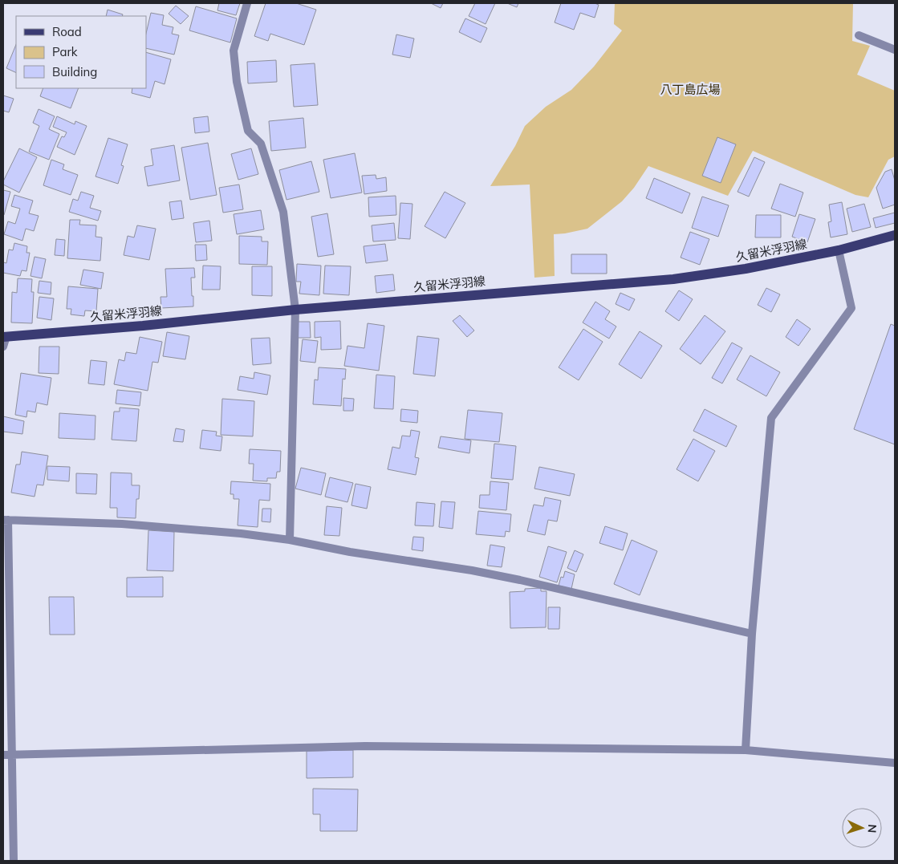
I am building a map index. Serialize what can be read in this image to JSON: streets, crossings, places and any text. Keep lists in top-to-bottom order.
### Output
{
  "streets": {
    "main road": ["久留米浮羽線"]
  },
  "parks": ["八丁島広場"],
  "legend": ["Road", "Park", "Building"],
  "north": "right"
}
